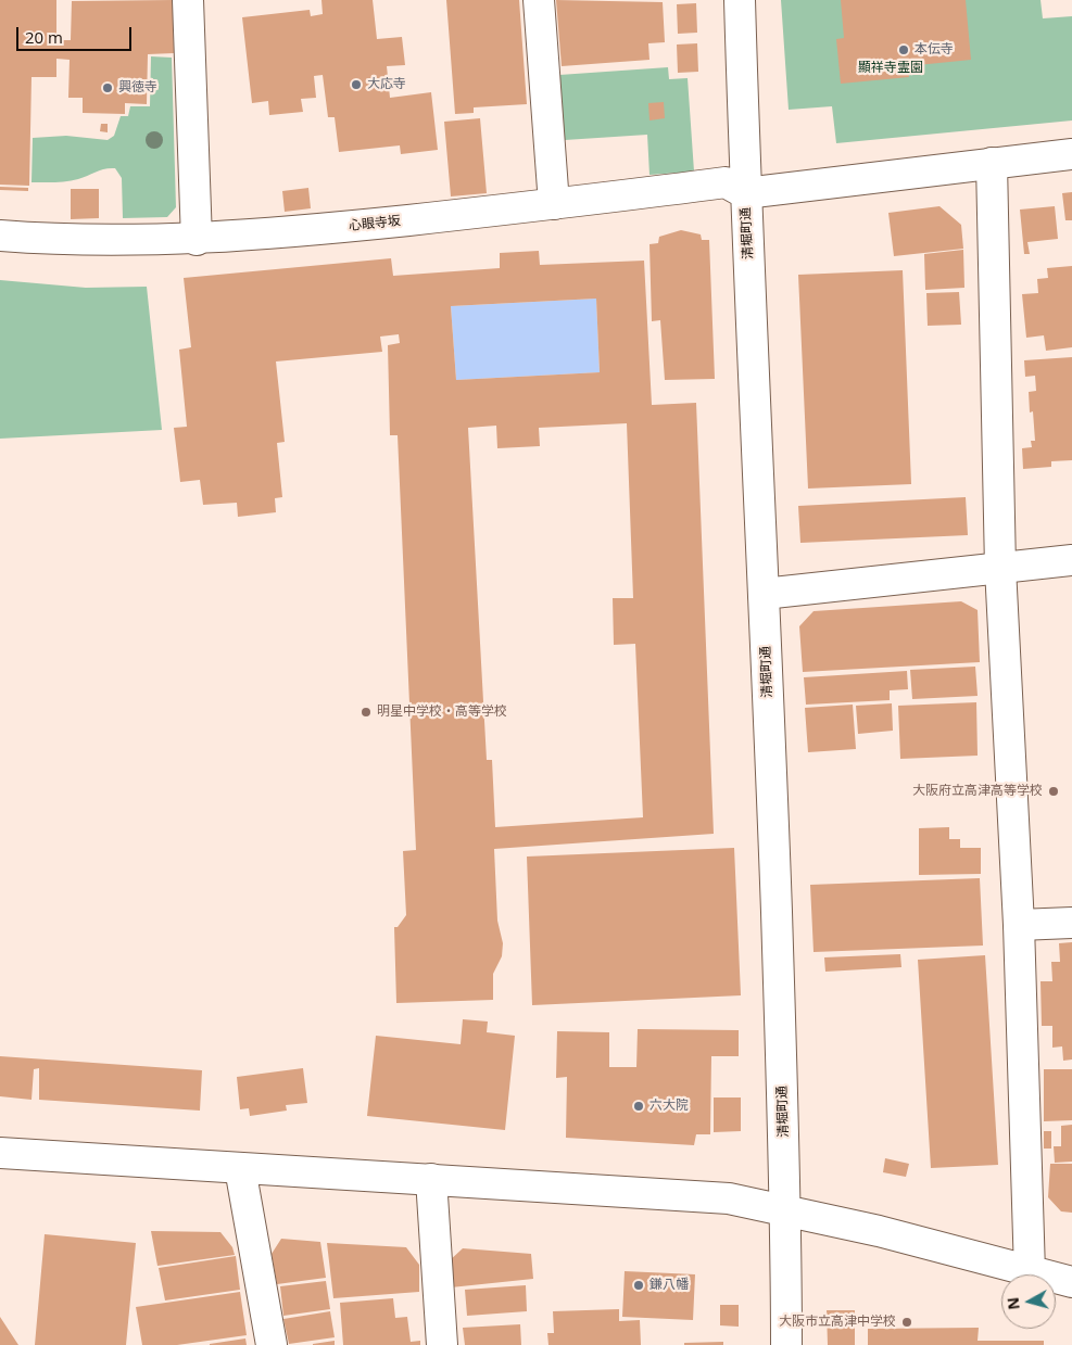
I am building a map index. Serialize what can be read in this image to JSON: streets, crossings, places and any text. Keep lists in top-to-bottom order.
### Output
{
  "streets": {
    "street": ["心眼寺坂", "清堀町通"]
  },
  "crossings": [
    ["心眼寺坂", "清堀町通"]
  ],
  "parks": ["顯祥寺霊園"],
  "places": [
    "本伝寺",
    "大応寺",
    "興徳寺",
    "明星中学校・高等学校",
    "大阪府立高津高等学校",
    "六大院",
    "鎌八幡",
    "大阪市立高津中学校"
  ],
  "scale_bar": "20 m",
  "north": "left"
}
